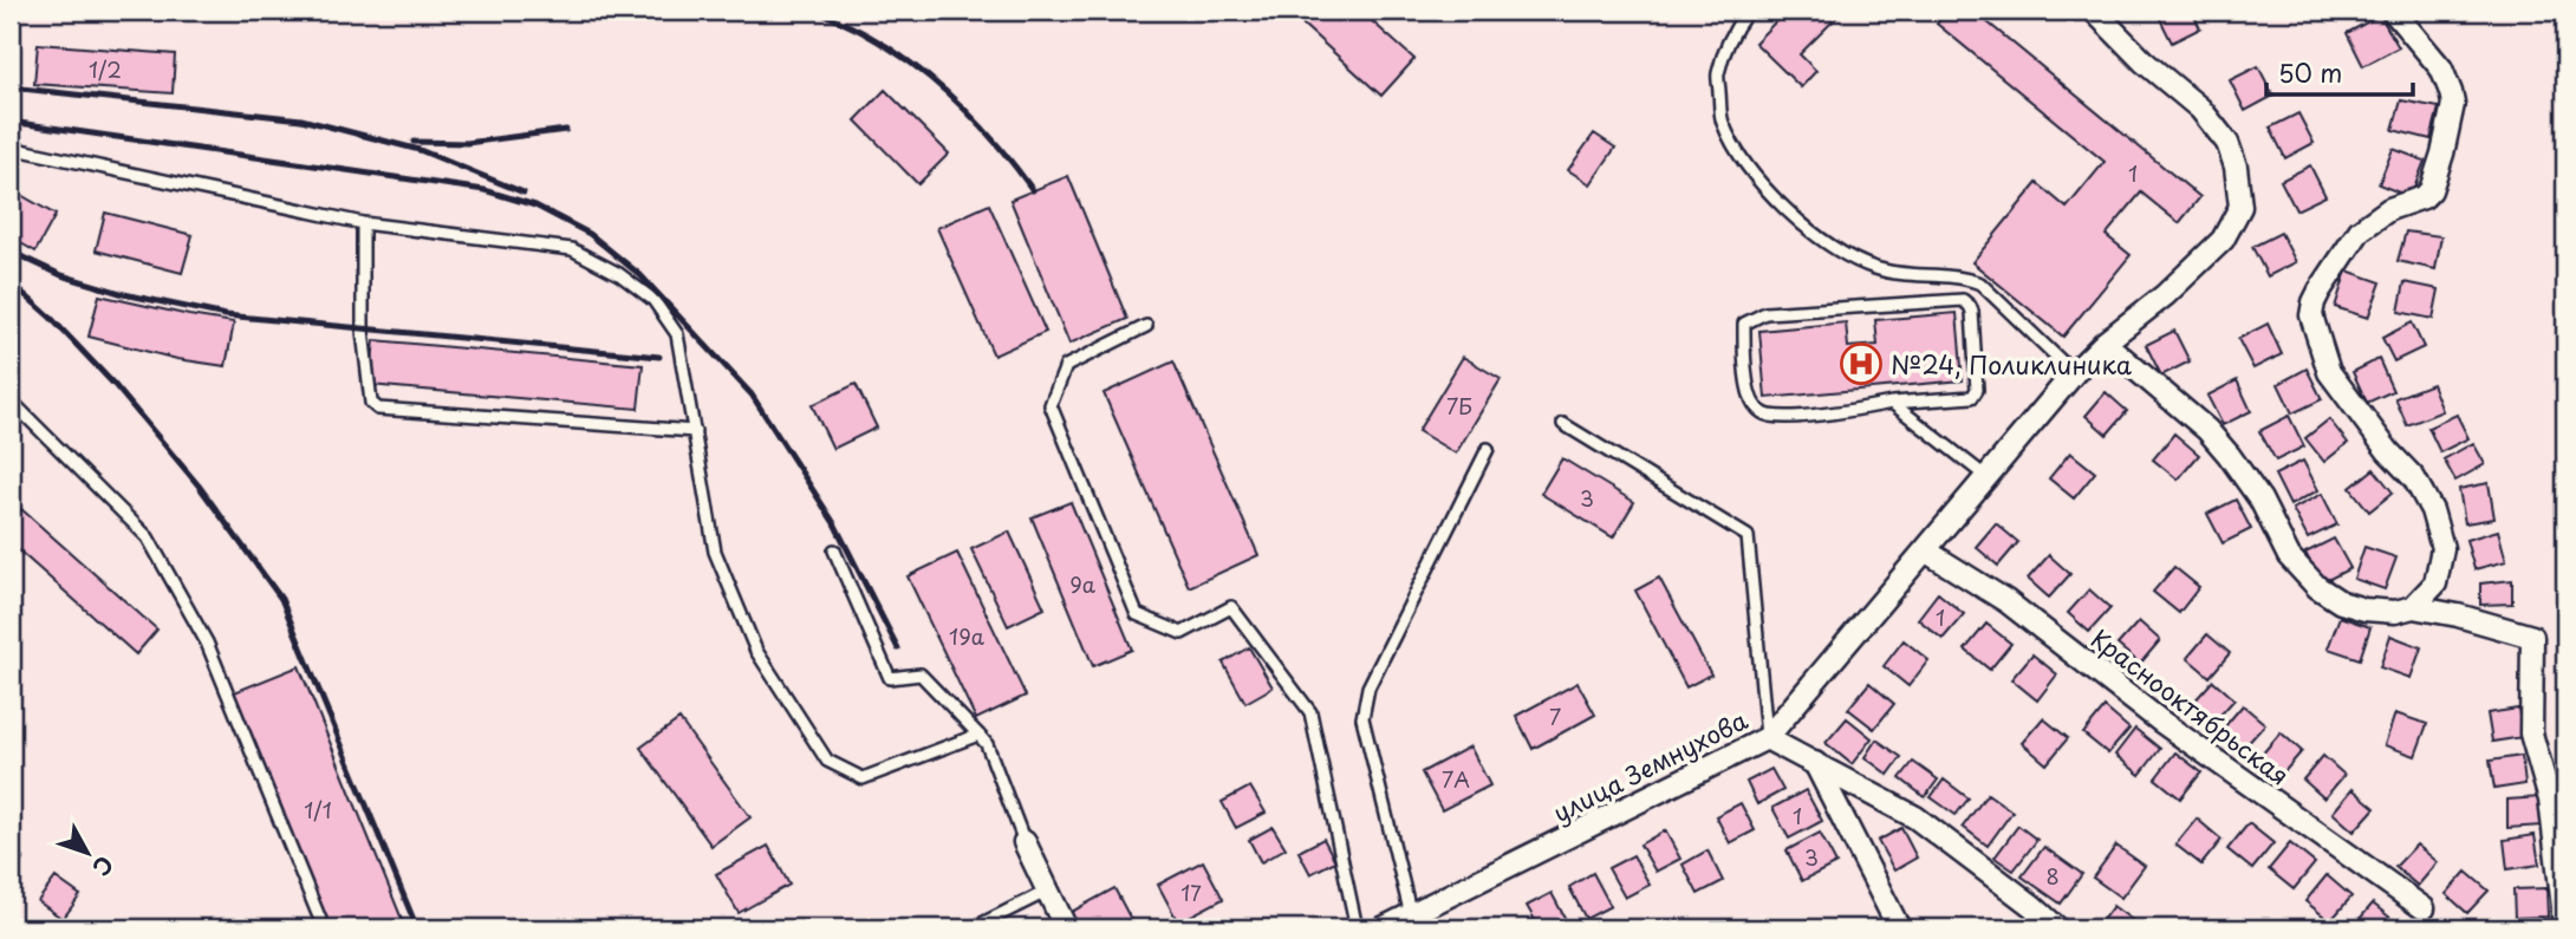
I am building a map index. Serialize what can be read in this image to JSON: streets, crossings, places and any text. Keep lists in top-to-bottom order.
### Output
{
  "streets": {
    "street": ["Краснооктябрьская", "улица Земнухова"]
  },
  "crossings": [
    ["Краснооктябрьская", "улица Земнухова"]
  ],
  "places": {
    "hospital": ["№24, Поликлиника"]
  },
  "house_numbers": [
    "1/2",
    "1",
    "7Б",
    "3",
    "9а",
    "1",
    "19а",
    "7",
    "7А",
    "1/1",
    "1",
    "3",
    "8",
    "17"
  ],
  "scale_bar": "50 m",
  "north": "bottom right"
}
